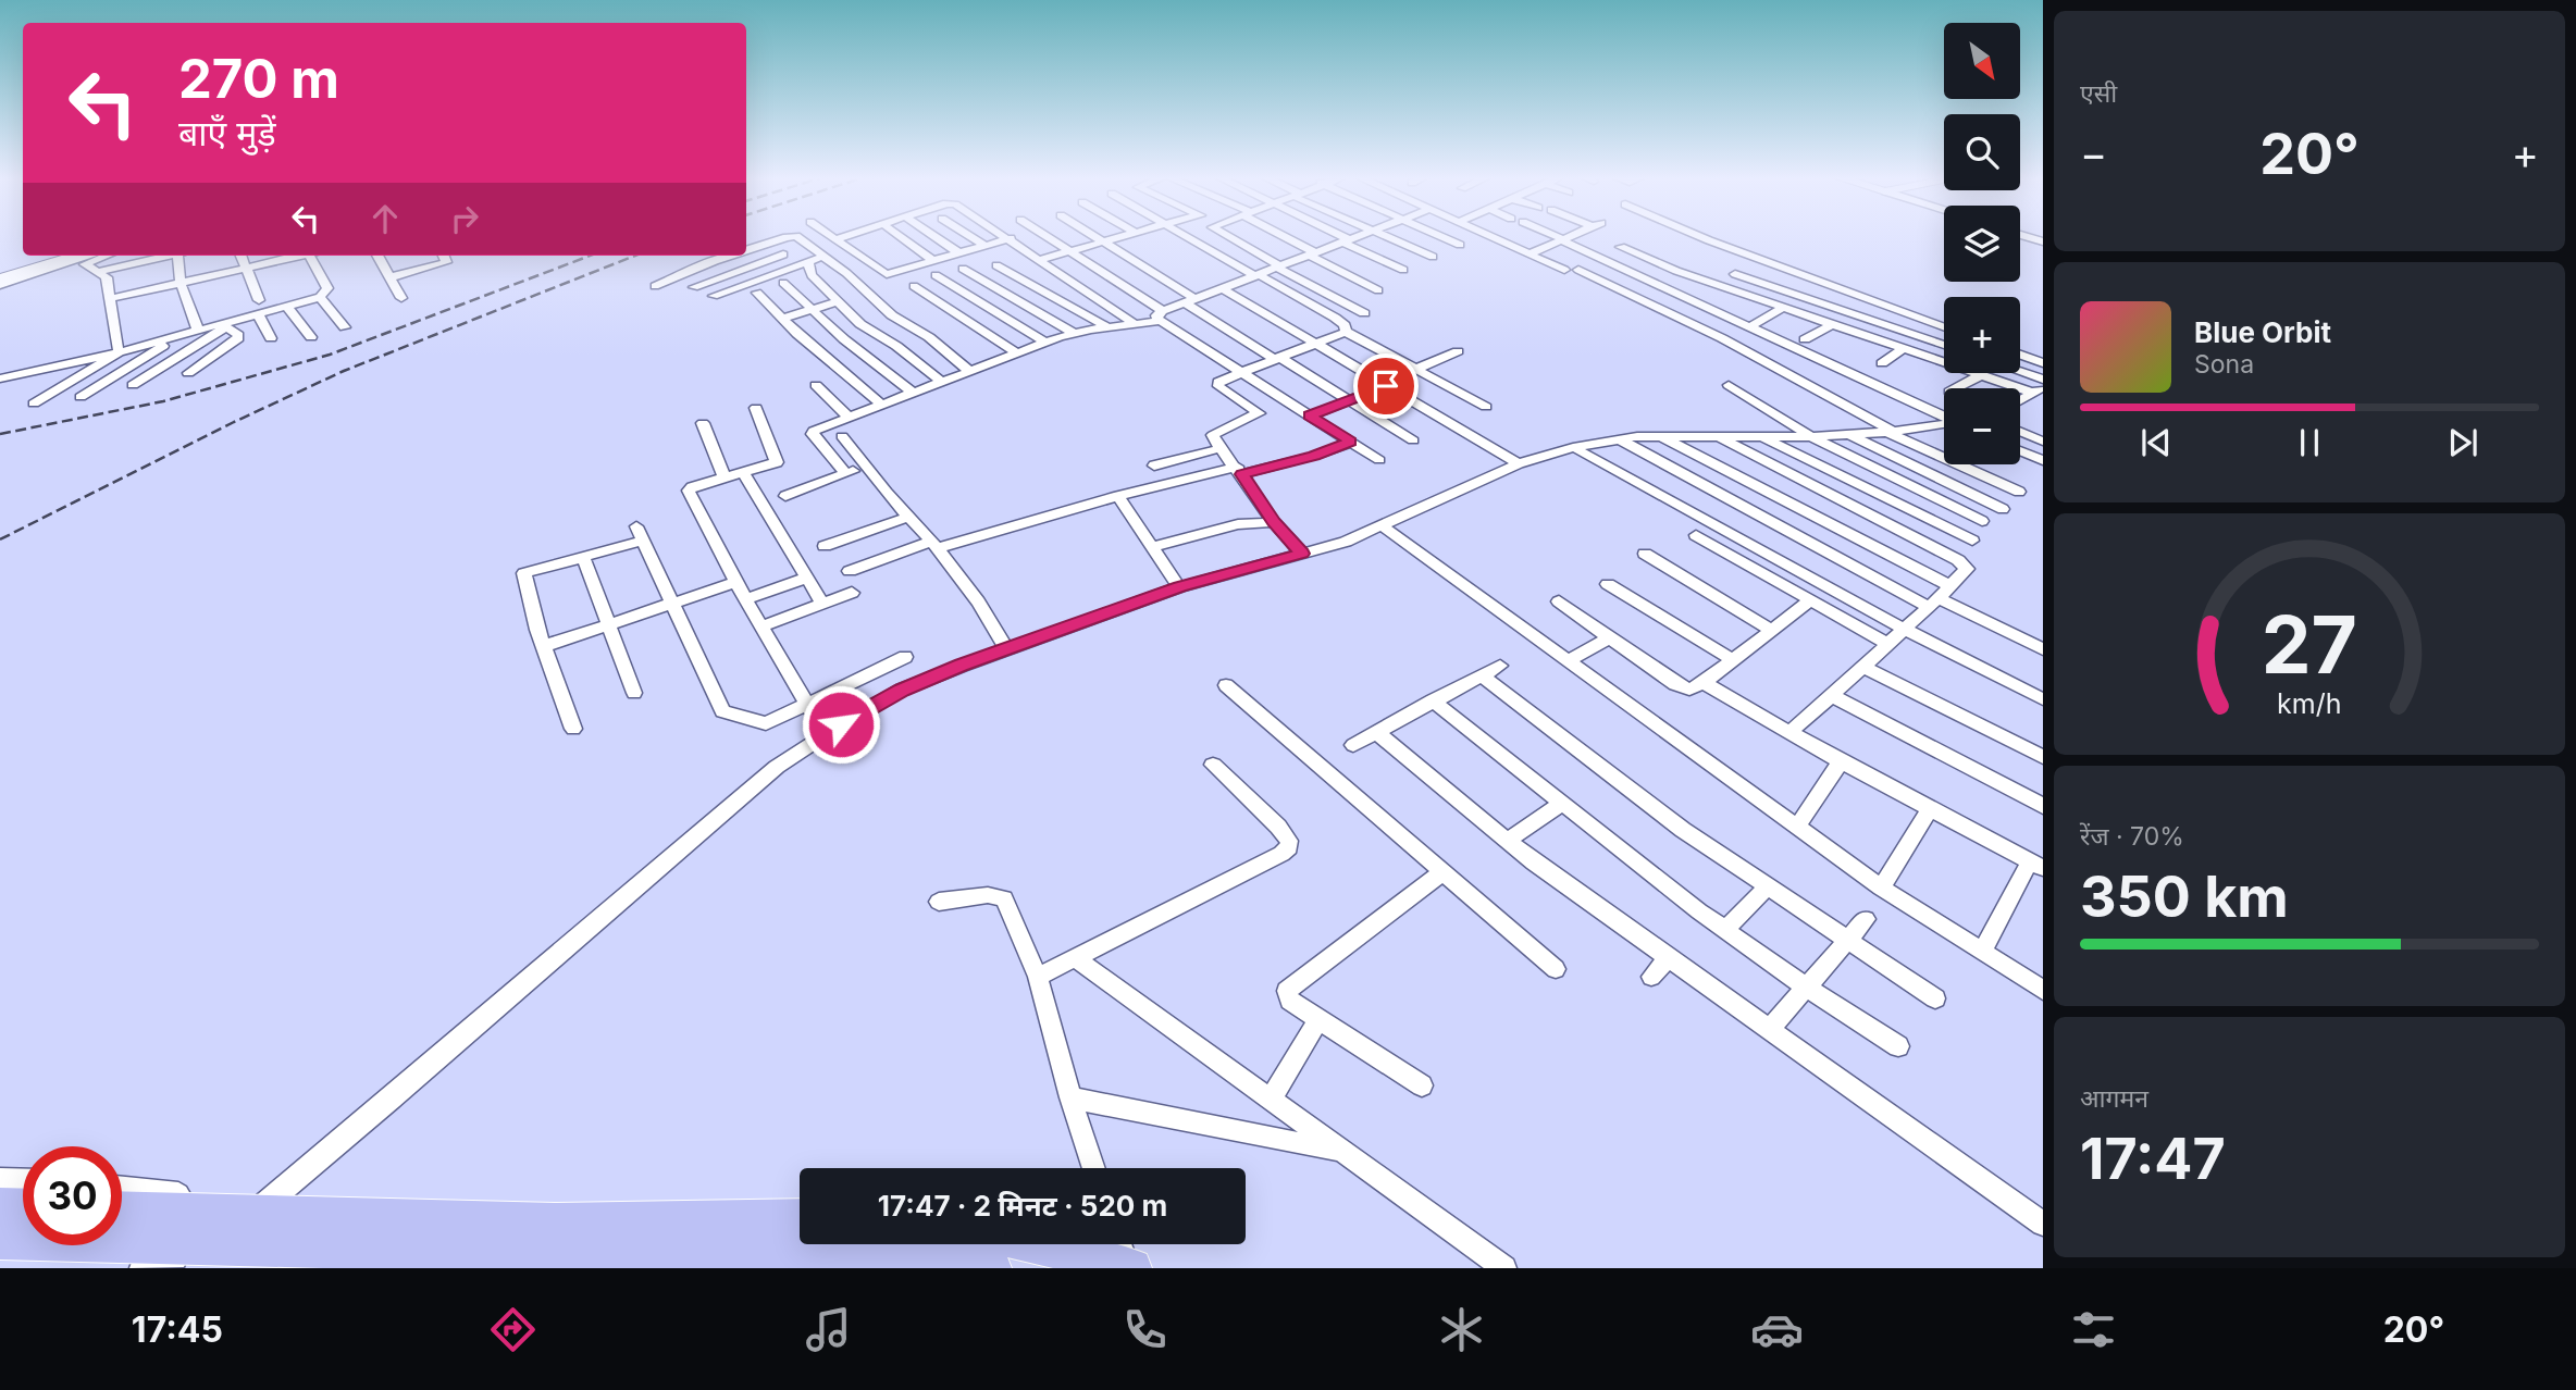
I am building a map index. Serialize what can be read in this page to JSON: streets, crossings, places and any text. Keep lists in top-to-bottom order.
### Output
{
  "north": "bottom right",
  "page": {
    "tile": [
      "एसी",
      ["रेंज · 70%", "350 km"],
      ["आगमन", "17:47"]
    ],
    "map_buttons": ["+", "−"],
    "turn": ["270 m", "बाएँ मुड़ें"],
    "heat": ["−", "20°", "+"],
    "song": ["Blue Orbit", "Sona"],
    "limit": "30",
    "trip": "17:47 · 2 मिनट · 520 m",
    "tabs": ["17:45", "20°"],
    "gauge": ["27", "km/h"]
  }
}
